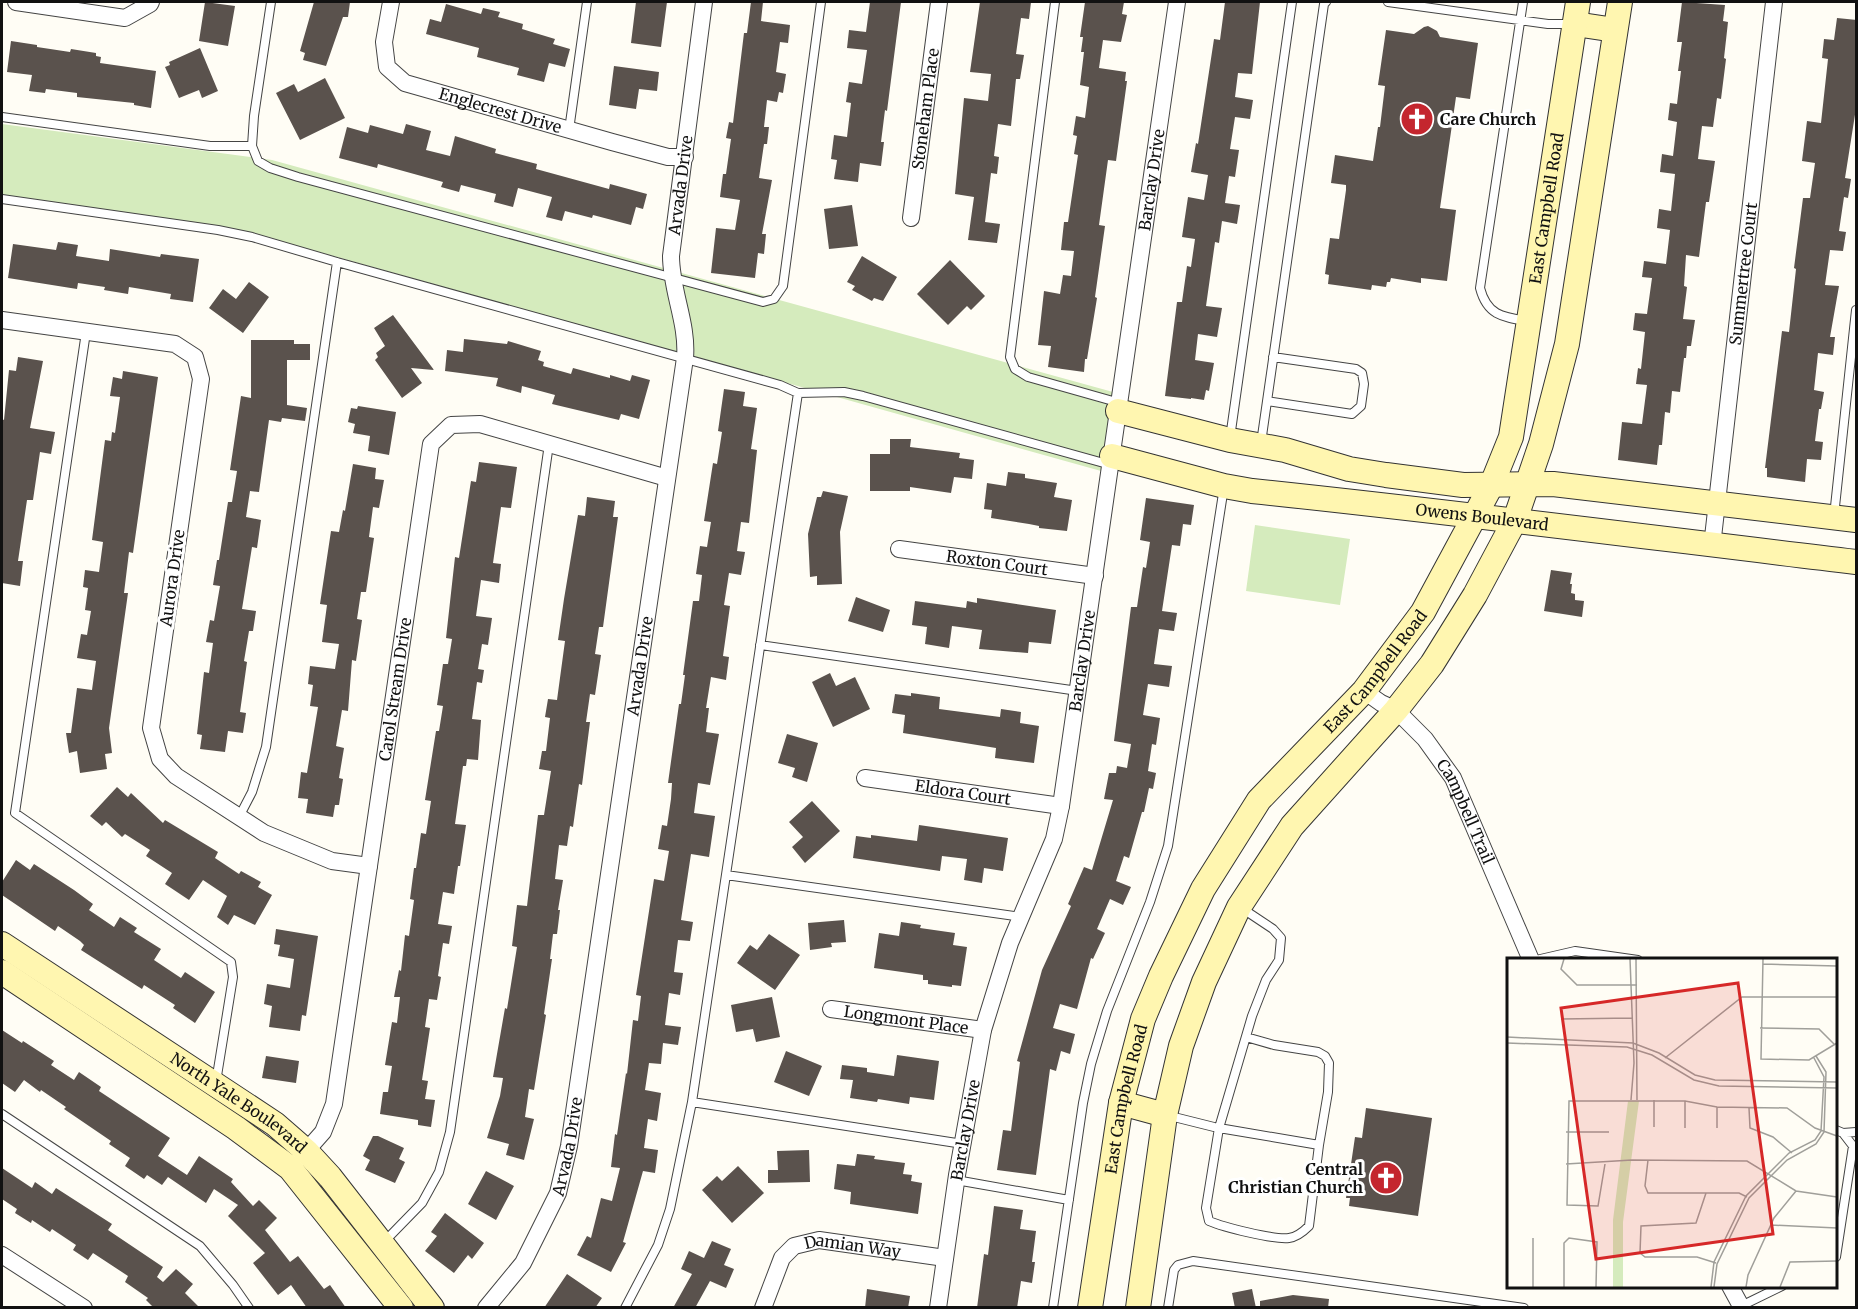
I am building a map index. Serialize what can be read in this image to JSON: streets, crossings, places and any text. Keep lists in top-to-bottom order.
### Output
{
  "streets": {
    "main road": ["East Campbell Road", "Owens Boulevard", "North Yale Boulevard"],
    "street": [
      "Stoneham Place",
      "Englecrest Drive",
      "Barclay Drive",
      "Arvada Drive",
      "Summertree Court",
      "Roxton Court",
      "Aurora Drive",
      "Carol Stream Drive",
      "Eldora Court",
      "Campbell Trail",
      "Longmont Place",
      "Damian Way"
    ]
  },
  "crossings": [
    ["Englecrest Drive", "Arvada Drive"],
    ["Barclay Drive", "Owens Boulevard"],
    ["Barclay Drive", "Roxton Court"],
    ["Barclay Drive", "Eldora Court"],
    ["Barclay Drive", "Longmont Place"],
    ["Barclay Drive", "Damian Way"],
    ["Arvada Drive", "Carol Stream Drive"],
    ["East Campbell Road", "Owens Boulevard"],
    ["East Campbell Road", "Campbell Trail"],
    ["Summertree Court", "Owens Boulevard"],
    ["Aurora Drive", "Carol Stream Drive"],
    ["Carol Stream Drive", "North Yale Boulevard"]
  ],
  "places": {
    "church": ["Care Church", "Central Christian Church"]
  }
}
